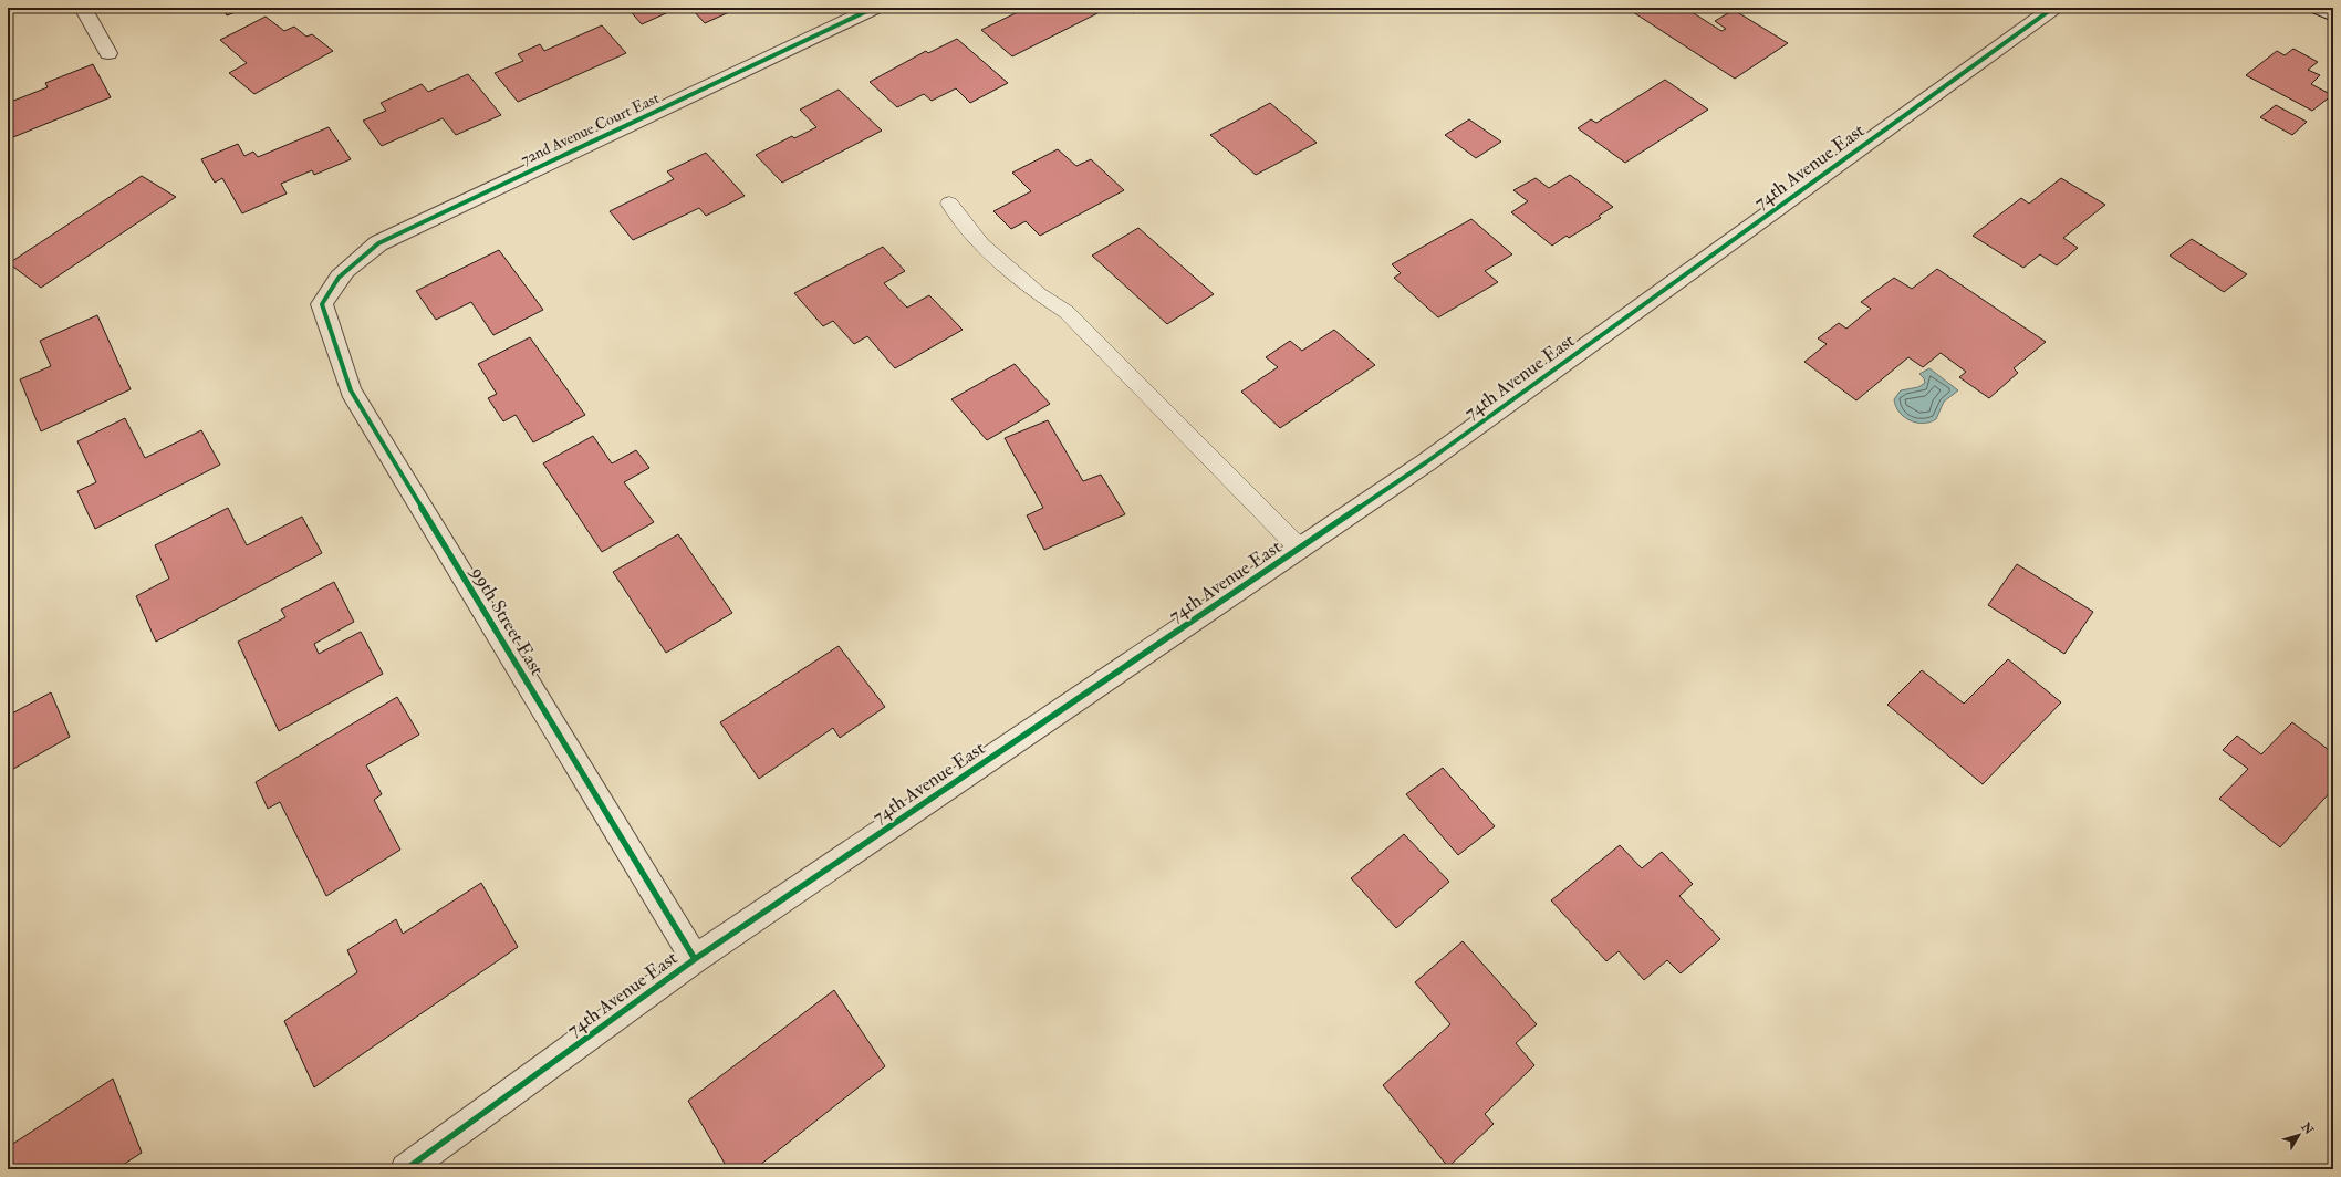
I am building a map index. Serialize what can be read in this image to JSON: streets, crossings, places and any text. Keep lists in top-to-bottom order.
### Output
{
  "streets": {
    "street": ["72nd Avenue Court East", "74th Avenue East", "99th Street East"]
  },
  "crossings": [
    ["72nd Avenue Court East", "99th Street East"],
    ["74th Avenue East", "99th Street East"]
  ],
  "north": "top right"
}
